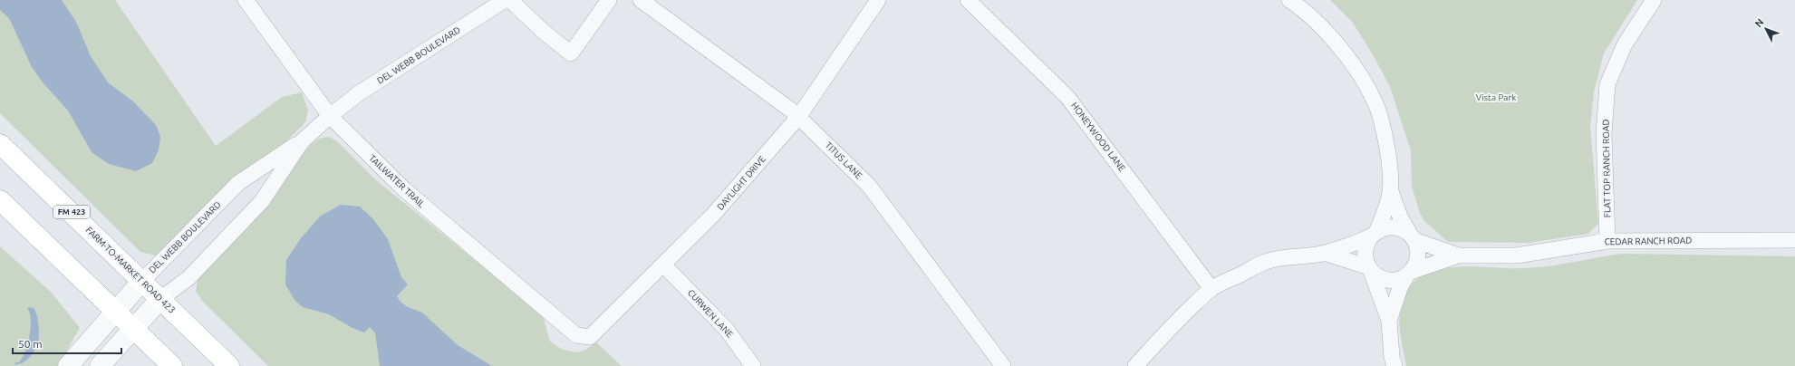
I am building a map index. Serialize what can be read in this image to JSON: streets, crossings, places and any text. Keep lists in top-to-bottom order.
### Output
{
  "streets": {
    "main road": ["FM 423", "FARM-TO-MARKET ROAD 423"],
    "street": [
      "DEL WEBB BOULEVARD",
      "HONEYWOOD LANE",
      "TITUS LANE",
      "FLAT TOP RANCH ROAD",
      "TAILWATER TRAIL",
      "DAYLIGHT DRIVE",
      "CEDAR RANCH ROAD",
      "CURWEN LANE"
    ]
  },
  "crossings": [
    ["DEL WEBB BOULEVARD", "TAILWATER TRAIL"],
    ["DEL WEBB BOULEVARD", "FARM-TO-MARKET ROAD 423"],
    ["TITUS LANE", "DAYLIGHT DRIVE"],
    ["FLAT TOP RANCH ROAD", "CEDAR RANCH ROAD"],
    ["TAILWATER TRAIL", "DAYLIGHT DRIVE"],
    ["DAYLIGHT DRIVE", "CURWEN LANE"]
  ],
  "parks": ["Vista Park"],
  "scale_bar": "50 m",
  "north": "top left"
}
